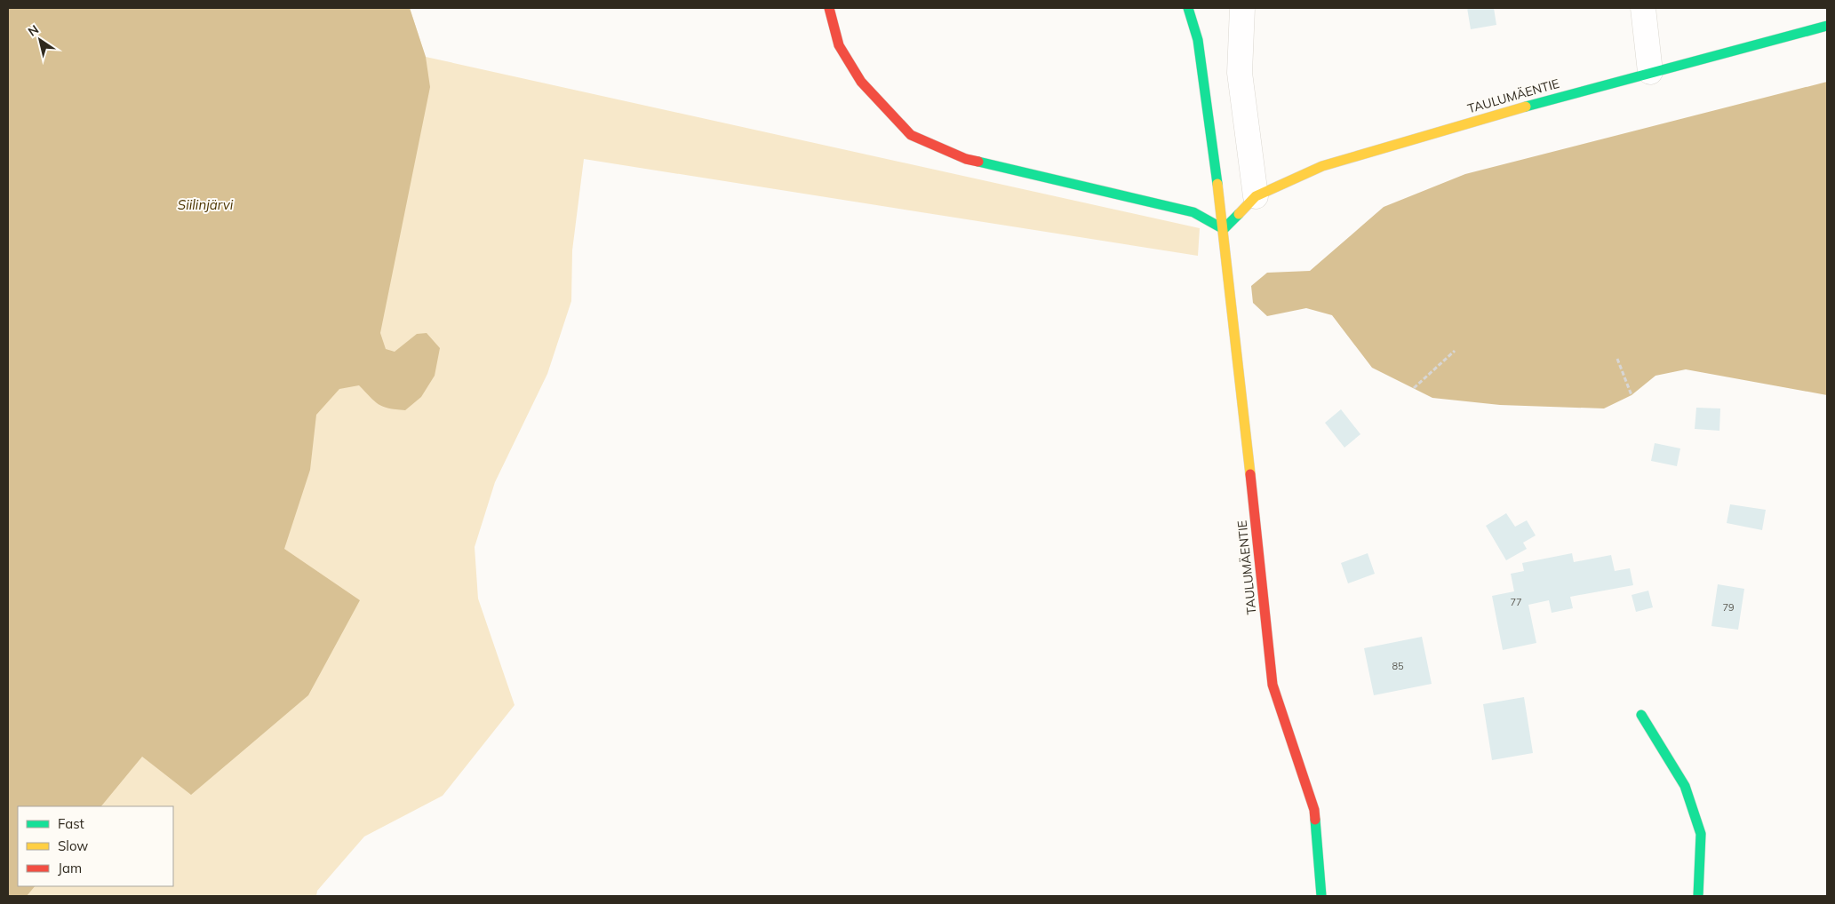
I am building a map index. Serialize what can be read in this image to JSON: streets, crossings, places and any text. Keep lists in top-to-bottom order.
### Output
{
  "streets": {
    "street": ["TAULUMÄENTIE"]
  },
  "water": ["Siilinjärvi"],
  "house_numbers": ["77", "79", "85"],
  "legend": ["Fast", "Slow", "Jam"],
  "north": "top left"
}
